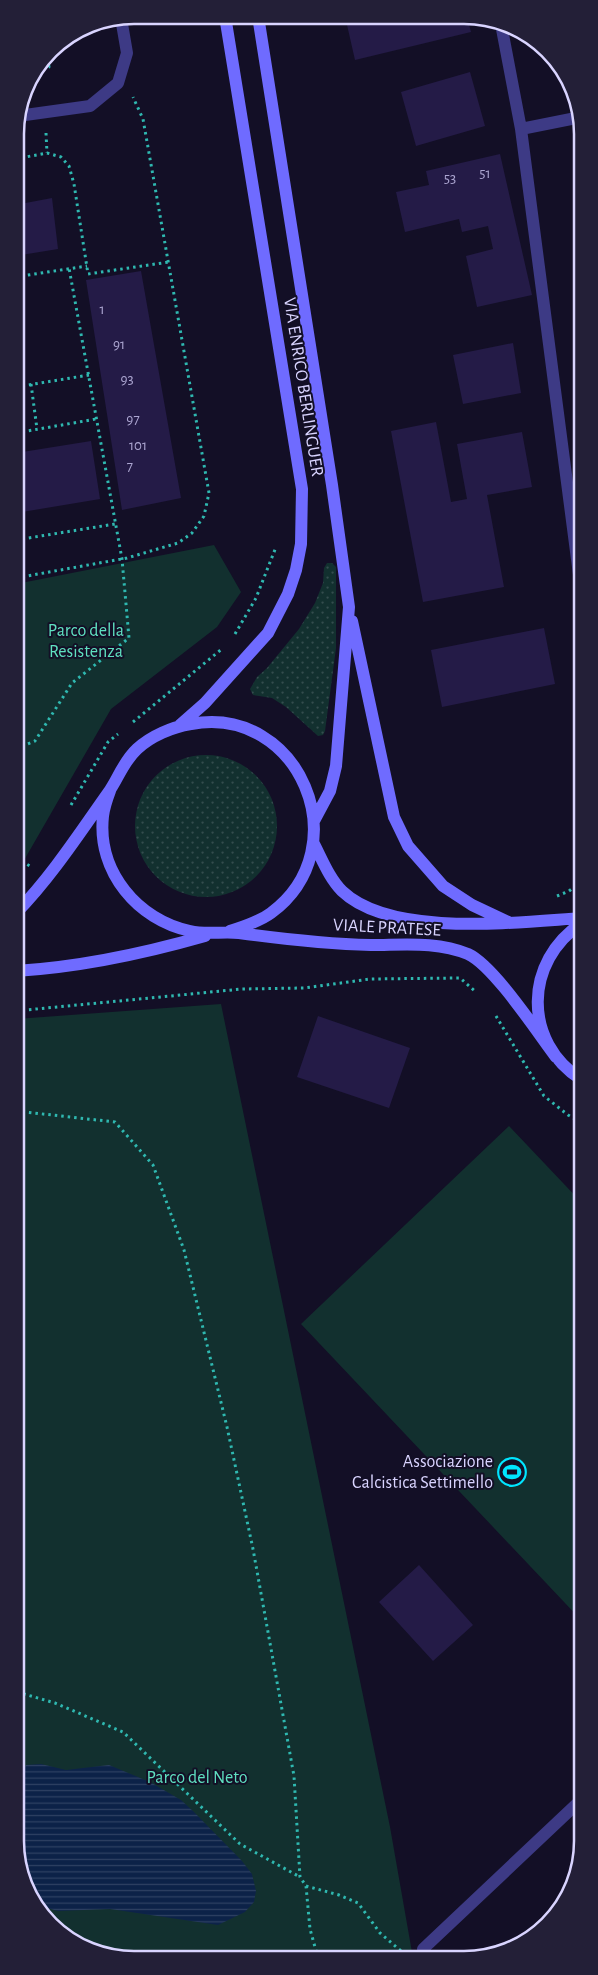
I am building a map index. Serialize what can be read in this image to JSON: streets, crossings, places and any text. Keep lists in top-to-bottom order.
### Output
{
  "streets": {
    "main road": ["VIA ENRICO BERLINGUER", "VIALE PRATESE"]
  },
  "crossings": [
    ["VIA ENRICO BERLINGUER", "VIALE PRATESE"]
  ],
  "parks": ["Parco della Resistenza", "Parco del Neto"],
  "places": {
    "sports": ["Associazione Calcistica Settimello"]
  },
  "house_numbers": [
    "51",
    "53",
    "1",
    "91",
    "93",
    "97",
    "101",
    "7"
  ]
}
